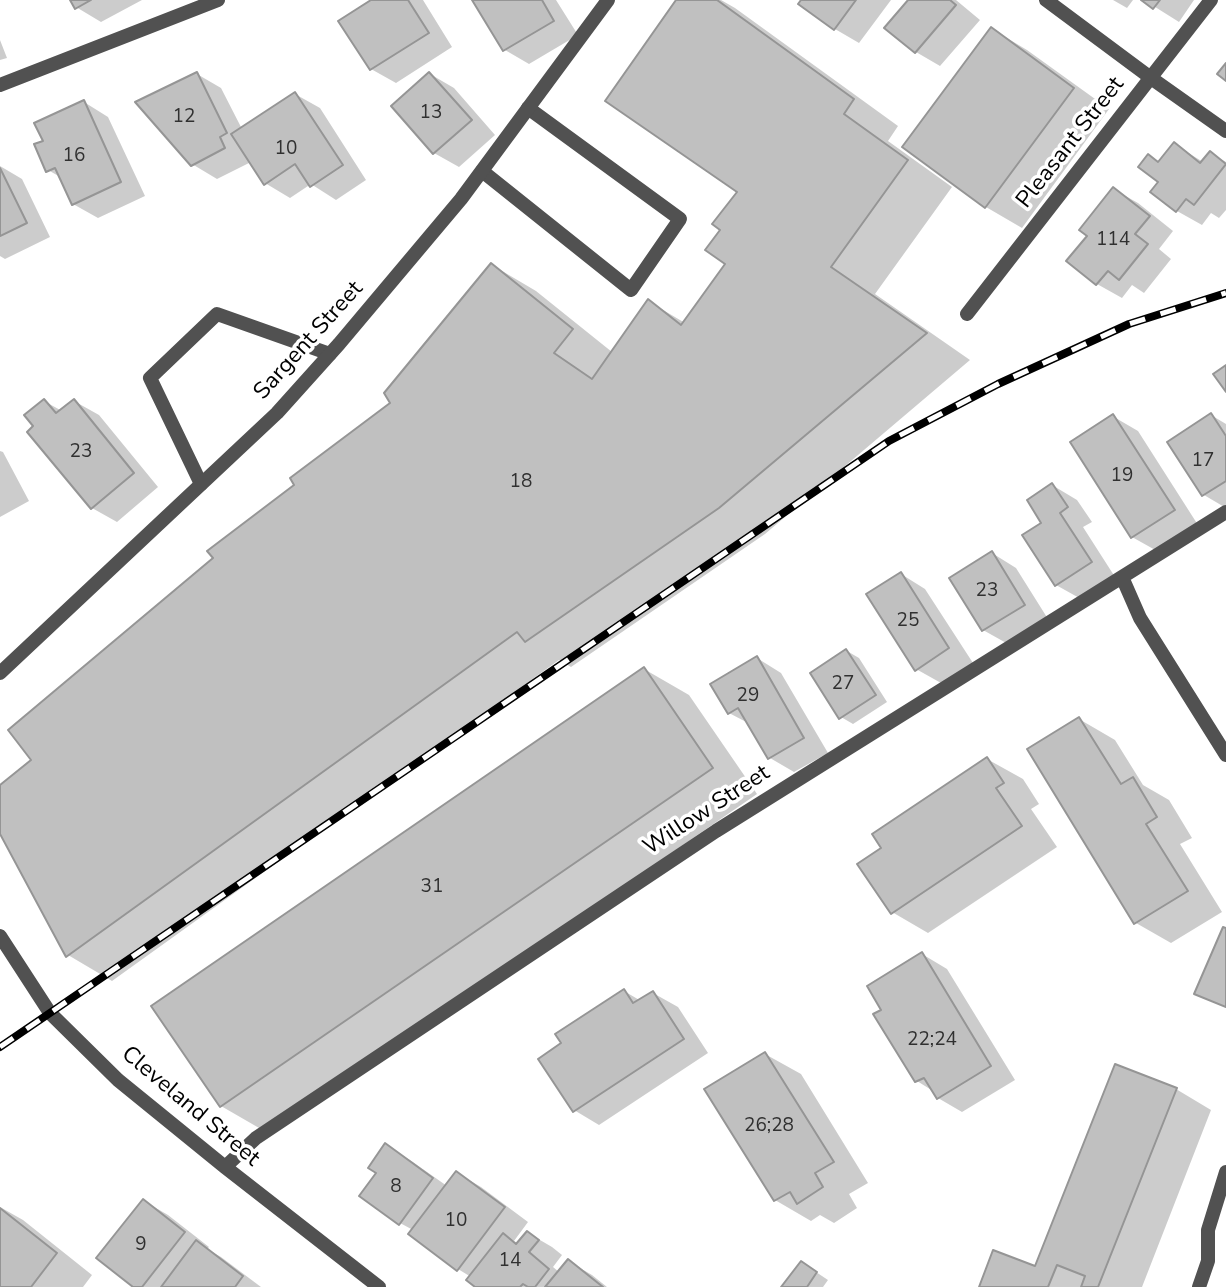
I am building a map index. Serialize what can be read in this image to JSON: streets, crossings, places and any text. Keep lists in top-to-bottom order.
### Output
{
  "streets": {
    "street": [
      "Pleasant Street",
      "Sargent Street",
      "Willow Street",
      "Cleveland Street"
    ]
  },
  "crossings": [
    ["Willow Street", "Cleveland Street"]
  ],
  "house_numbers": [
    "13",
    "12",
    "10",
    "16",
    "114",
    "23",
    "17",
    "19",
    "18",
    "23",
    "25",
    "27",
    "29",
    "31",
    "22;24",
    "26;28",
    "8",
    "10",
    "9",
    "14"
  ]
}
